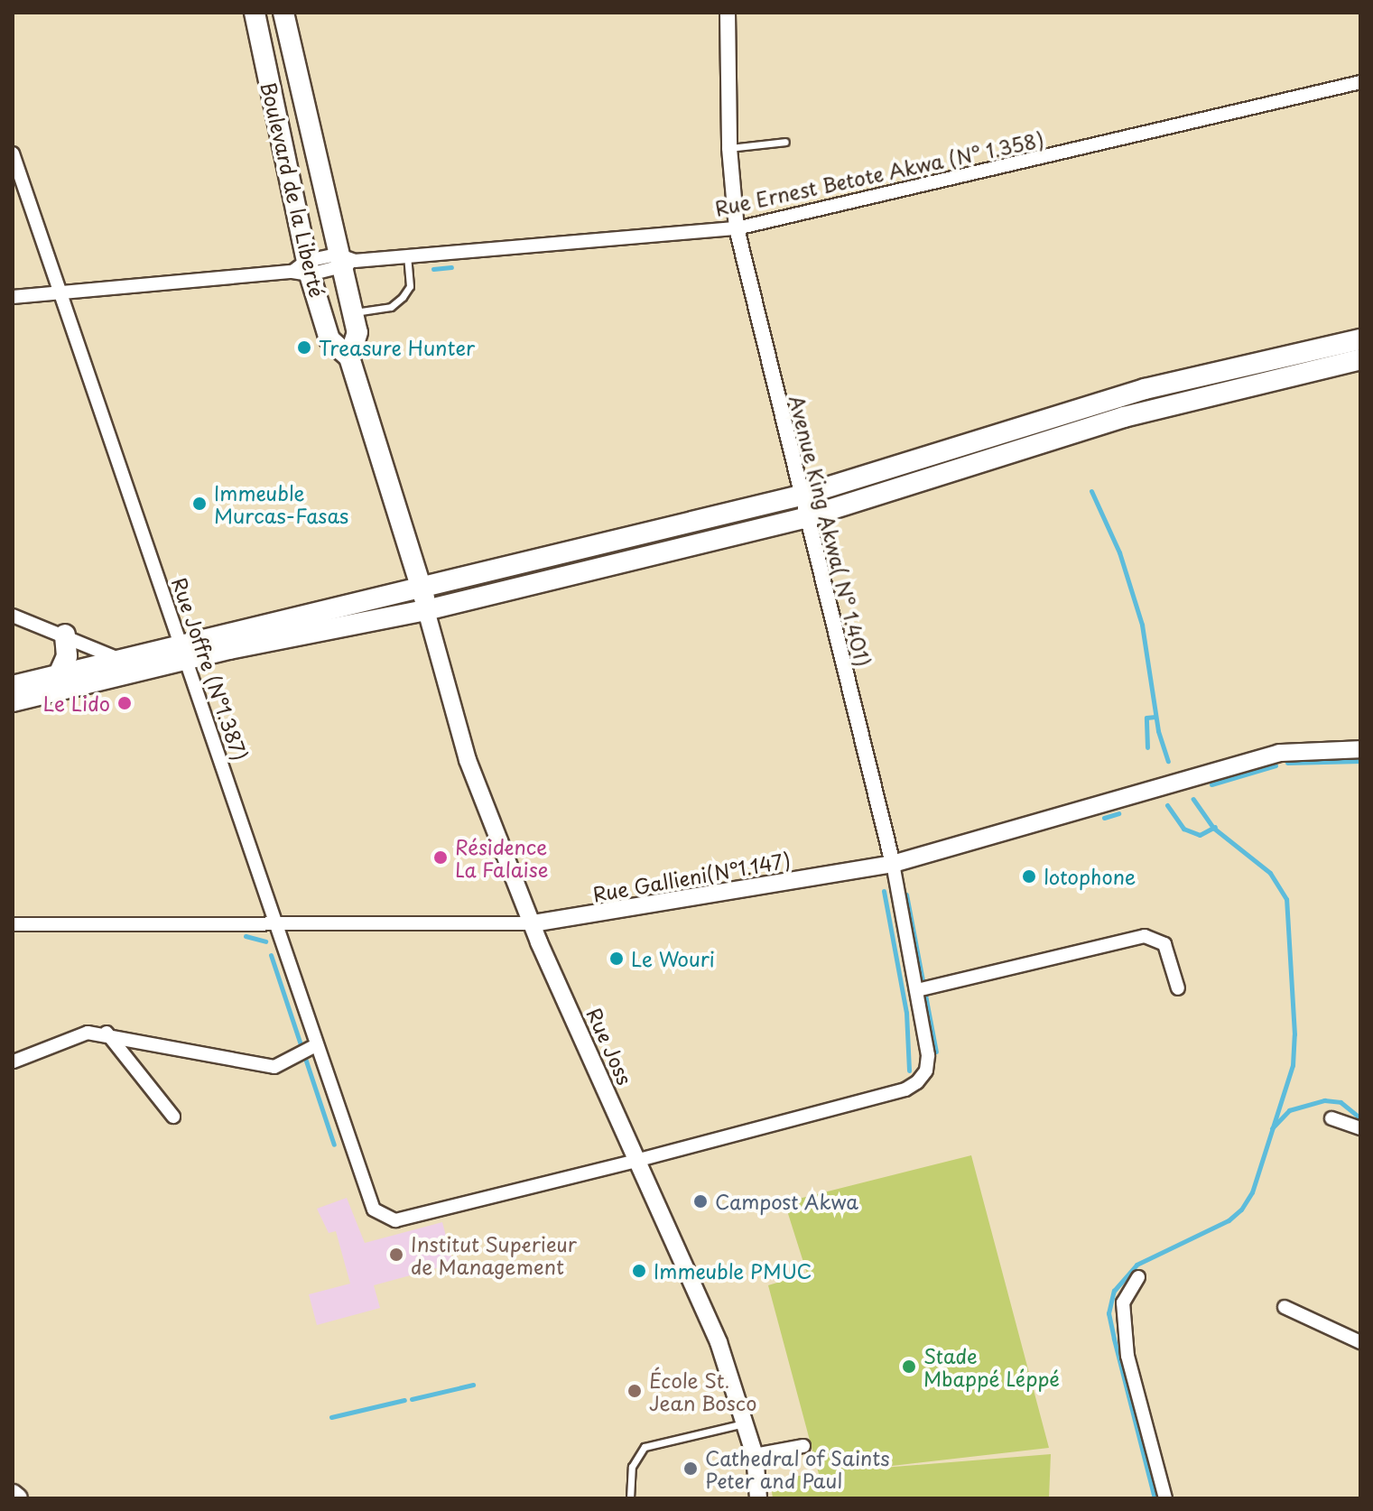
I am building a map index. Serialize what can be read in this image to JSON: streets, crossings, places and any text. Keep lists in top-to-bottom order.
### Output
{
  "streets": {
    "main road": ["Boulevard de la Liberté", "Rue Gallieni(N°1.147)", "Rue Joss"],
    "street": ["Rue Ernest Betote Akwa (N° 1.358)", "Avenue King Akwa( N° 1.401)", "Rue Joffre (N°1.387)"]
  },
  "crossings": [
    ["Rue Ernest Betote Akwa (N° 1.358)", "Boulevard de la Liberté"],
    ["Rue Ernest Betote Akwa (N° 1.358)", "Avenue King Akwa( N° 1.401)"],
    ["Rue Ernest Betote Akwa (N° 1.358)", "Rue Joffre (N°1.387)"],
    ["Boulevard de la Liberté", "Rue Joss"],
    ["Avenue King Akwa( N° 1.401)", "Rue Joffre (N°1.387)"],
    ["Avenue King Akwa( N° 1.401)", "Rue Gallieni(N°1.147)"],
    ["Avenue King Akwa( N° 1.401)", "Rue Joss"],
    ["Rue Joffre (N°1.387)", "Rue Gallieni(N°1.147)"],
    ["Rue Joffre (N°1.387)", "Rue Joss"],
    ["Rue Gallieni(N°1.147)", "Rue Joss"]
  ],
  "places": [
    "Treasure Hunter",
    "Immeuble Murcas-Fasas",
    "Le Lido",
    "Résidence La Falaise",
    "lotophone",
    "Le Wouri",
    "Campost Akwa",
    "Institut Superieur de Management",
    "Immeuble PMUC",
    "Stade Mbappé Léppé",
    "École St. Jean Bosco",
    "Cathedral of Saints Peter and Paul"
  ]
}
